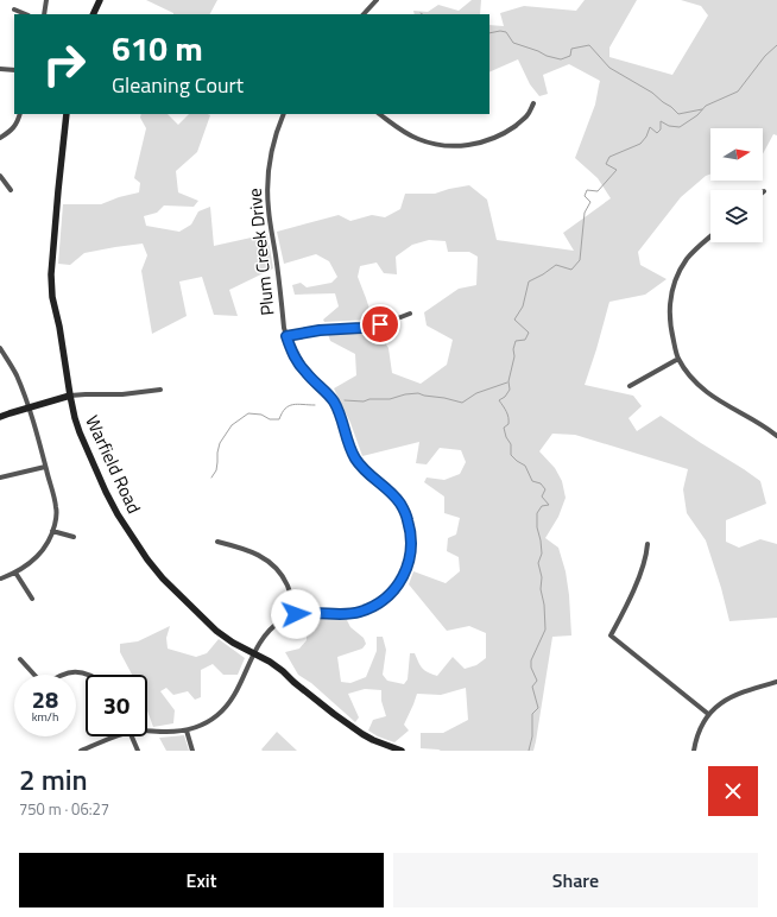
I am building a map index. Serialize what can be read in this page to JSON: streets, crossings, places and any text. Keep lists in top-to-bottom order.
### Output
{
  "streets": {
    "street": ["Plum Creek Drive", "Warfield Road"]
  },
  "crossings": [
    ["Plum Creek Drive", "Warfield Road"]
  ],
  "north": "right",
  "page": {
    "turn": ["610 m", "Gleaning Court"],
    "speed": "28 km/h",
    "limit": "30",
    "heading": ["2 min", "750 m · 06:27"],
    "buttons": ["Exit", "Share"]
  }
}
